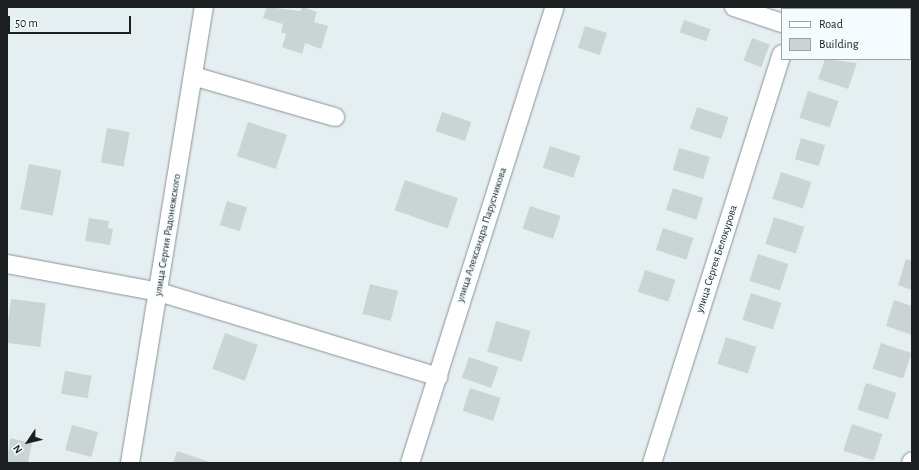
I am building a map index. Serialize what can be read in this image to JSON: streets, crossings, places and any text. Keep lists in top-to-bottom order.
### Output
{
  "streets": {
    "street": ["улица Сергия Радонежского", "улица Александра Парусникова", "улица Сергея Белокурова"]
  },
  "legend": ["Road", "Building"],
  "scale_bar": "50 m",
  "north": "bottom left"
}
